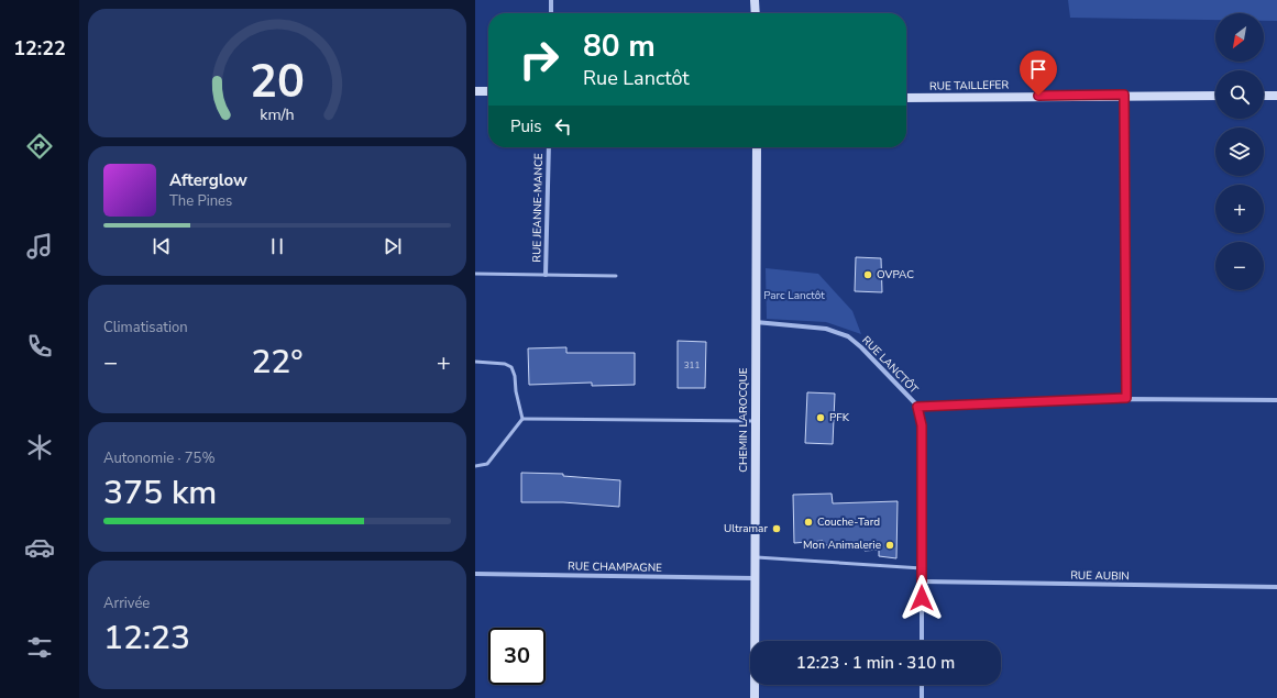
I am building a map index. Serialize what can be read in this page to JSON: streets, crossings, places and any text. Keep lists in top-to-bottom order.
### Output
{
  "streets": {
    "main road": ["RUE TAILLEFER", "CHEMIN LAROCQUE"],
    "street": [
      "RUE JEANNE-MANCE",
      "RUE LANCTÔT",
      "RUE CHAMPAGNE",
      "RUE AUBIN"
    ]
  },
  "crossings": [
    ["RUE LANCTÔT", "CHEMIN LAROCQUE"],
    ["CHEMIN LAROCQUE", "RUE CHAMPAGNE"]
  ],
  "parks": ["Parc Lanctôt"],
  "places": [
    "OVPAC",
    "PFK",
    "Couche-Tard",
    "Ultramar",
    "Mon Animalerie"
  ],
  "house_numbers": ["311"],
  "north": "bottom left",
  "page": {
    "tabs": "12:22",
    "map_buttons": ["+", "−"],
    "turn": ["80 m", "Rue Lanctôt"],
    "then": "Puis",
    "song": ["Afterglow", "The Pines"],
    "tile": [
      "Climatisation",
      ["Autonomie · 75%", "375 km"],
      ["Arrivée", "12:23"]
    ],
    "heat": ["−", "22°", "+"],
    "limit": "30",
    "trip": "12:23 · 1 min · 310 m",
    "gauge": ["20", "km/h"]
  }
}
